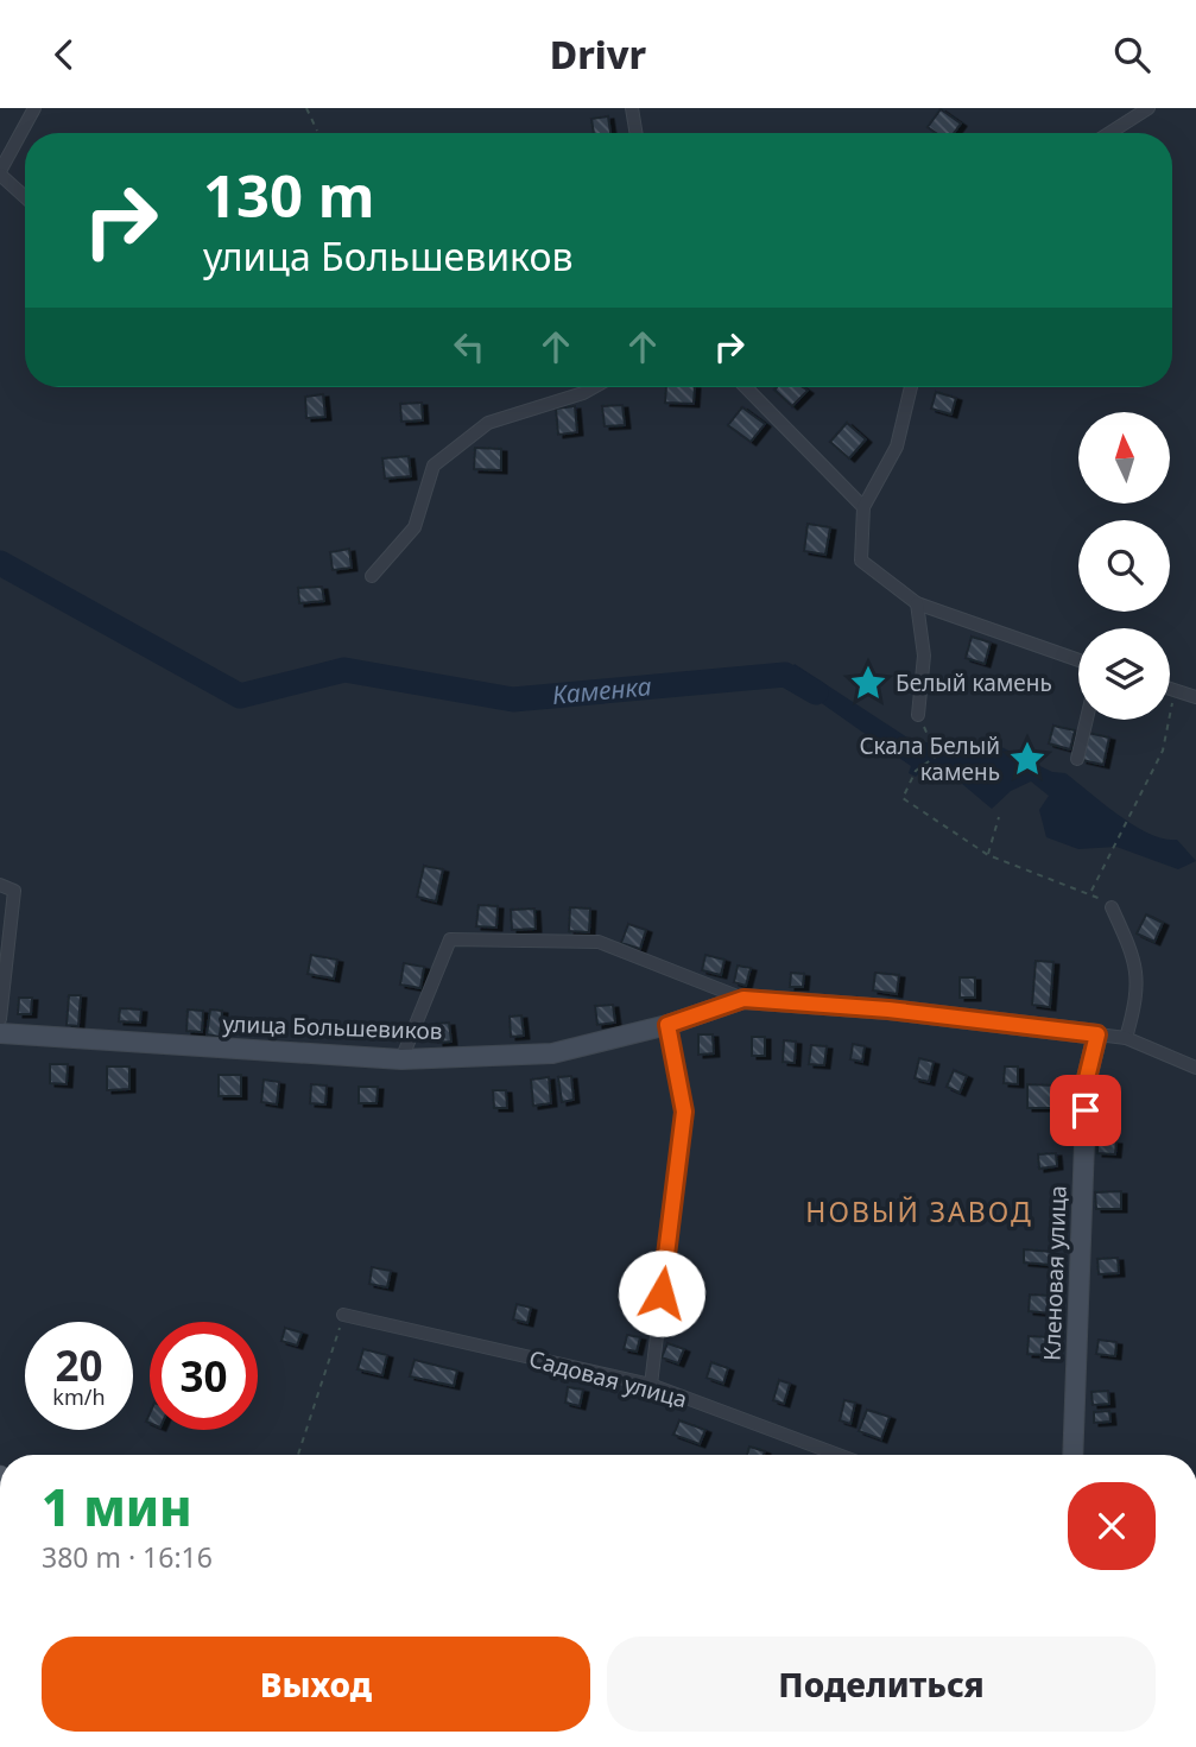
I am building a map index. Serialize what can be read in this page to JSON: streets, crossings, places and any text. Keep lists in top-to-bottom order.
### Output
{
  "streets": {
    "street": ["улица Большевиков", "Кленовая улица", "Садовая улица"]
  },
  "crossings": [
    ["улица Большевиков", "Кленовая улица"]
  ],
  "districts": ["НОВЫЙ ЗАВОД"],
  "water": ["Каменка"],
  "places": {
    "place": ["Белый камень", "Скала Белый камень"]
  },
  "north": "top",
  "page": {
    "header": "Drivr",
    "turn": ["130 m", "улица Большевиков"],
    "speed": "20 km/h",
    "limit": "30",
    "heading": ["1 мин", "380 m · 16:16"],
    "buttons": ["Выход", "Поделиться"]
  }
}
